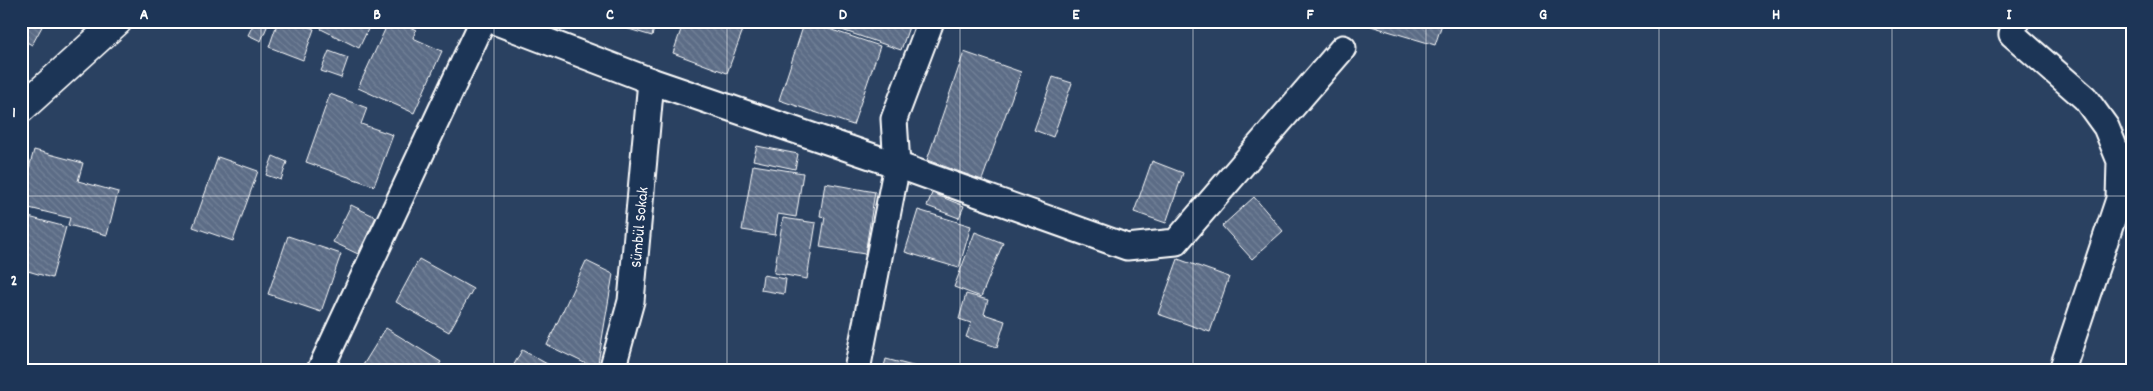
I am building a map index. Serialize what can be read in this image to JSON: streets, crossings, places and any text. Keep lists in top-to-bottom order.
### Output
{
  "streets": {
    "street": ["Sümbül Sokak"]
  },
  "grid": {
    "columns": [
      "A",
      "B",
      "C",
      "D",
      "E",
      "F",
      "G",
      "H",
      "I"
    ],
    "rows": ["1", "2"]
  }
}
